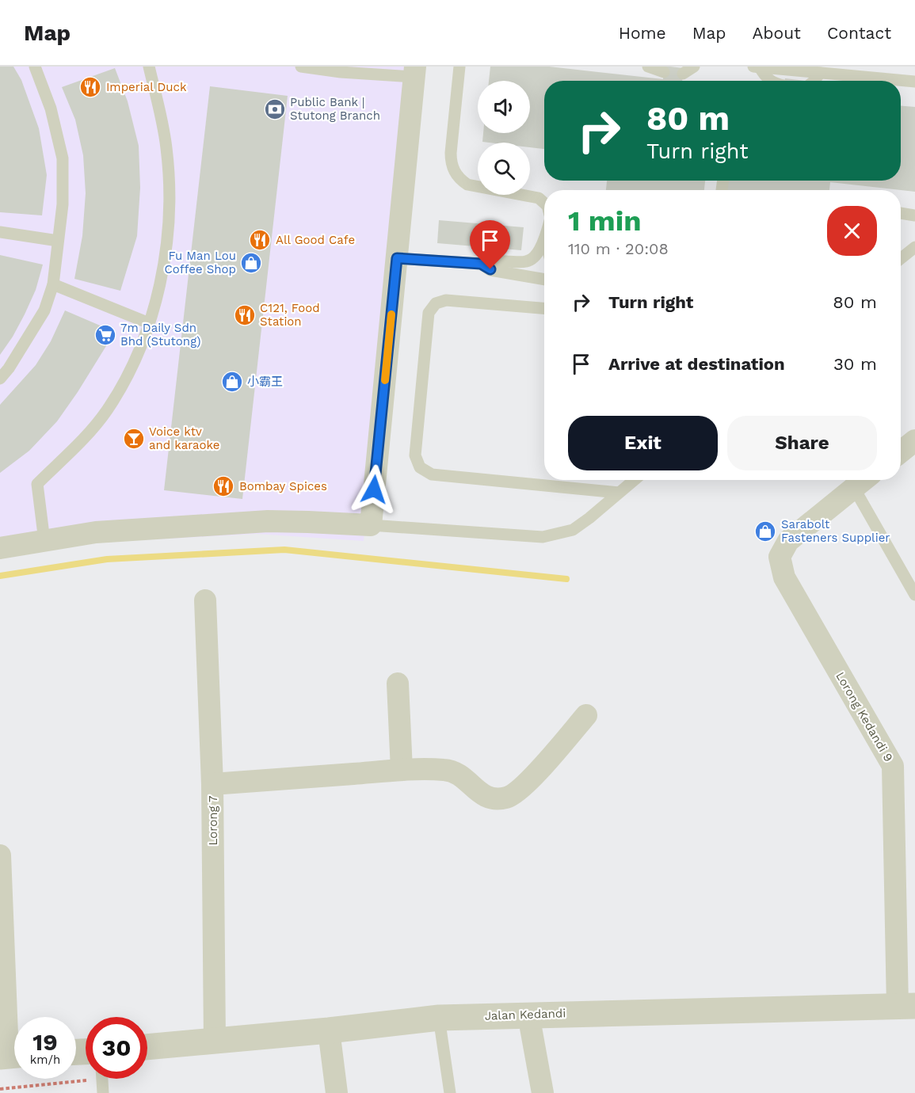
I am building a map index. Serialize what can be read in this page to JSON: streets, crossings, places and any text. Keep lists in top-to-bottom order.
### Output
{
  "streets": {
    "street": ["Lorong Kedandi 9", "Lorong 7", "Jalan Kedandi"]
  },
  "crossings": [
    ["Lorong Kedandi 9", "Jalan Kedandi"],
    ["Lorong 7", "Jalan Kedandi"]
  ],
  "places": {
    "restaurant": [
      "Imperial Duck",
      "All Good Cafe",
      "C121, Food Station",
      "Bombay Spices"
    ],
    "bank": ["Public Bank | Stutong Branch"],
    "shop": ["Fu Man Lou Coffee Shop", "小霸王", "Sarabolt Fasteners Supplier"],
    "supermarket": ["7m Daily Sdn Bhd (Stutong)"],
    "bar": ["Voice ktv and karaoke"]
  },
  "page": {
    "header": "Map",
    "nav": [
      "Home",
      "Map",
      "About",
      "Contact"
    ],
    "turn": ["80 m", "Turn right"],
    "heading": ["1 min", "110 m · 20:08"],
    "list": [
      {
        "name": "Turn right",
        "value": "80 m"
      },
      {
        "name": "Arrive at destination",
        "value": "30 m"
      }
    ],
    "buttons": ["Exit", "Share"],
    "speed": "19 km/h",
    "limit": "30"
  }
}
